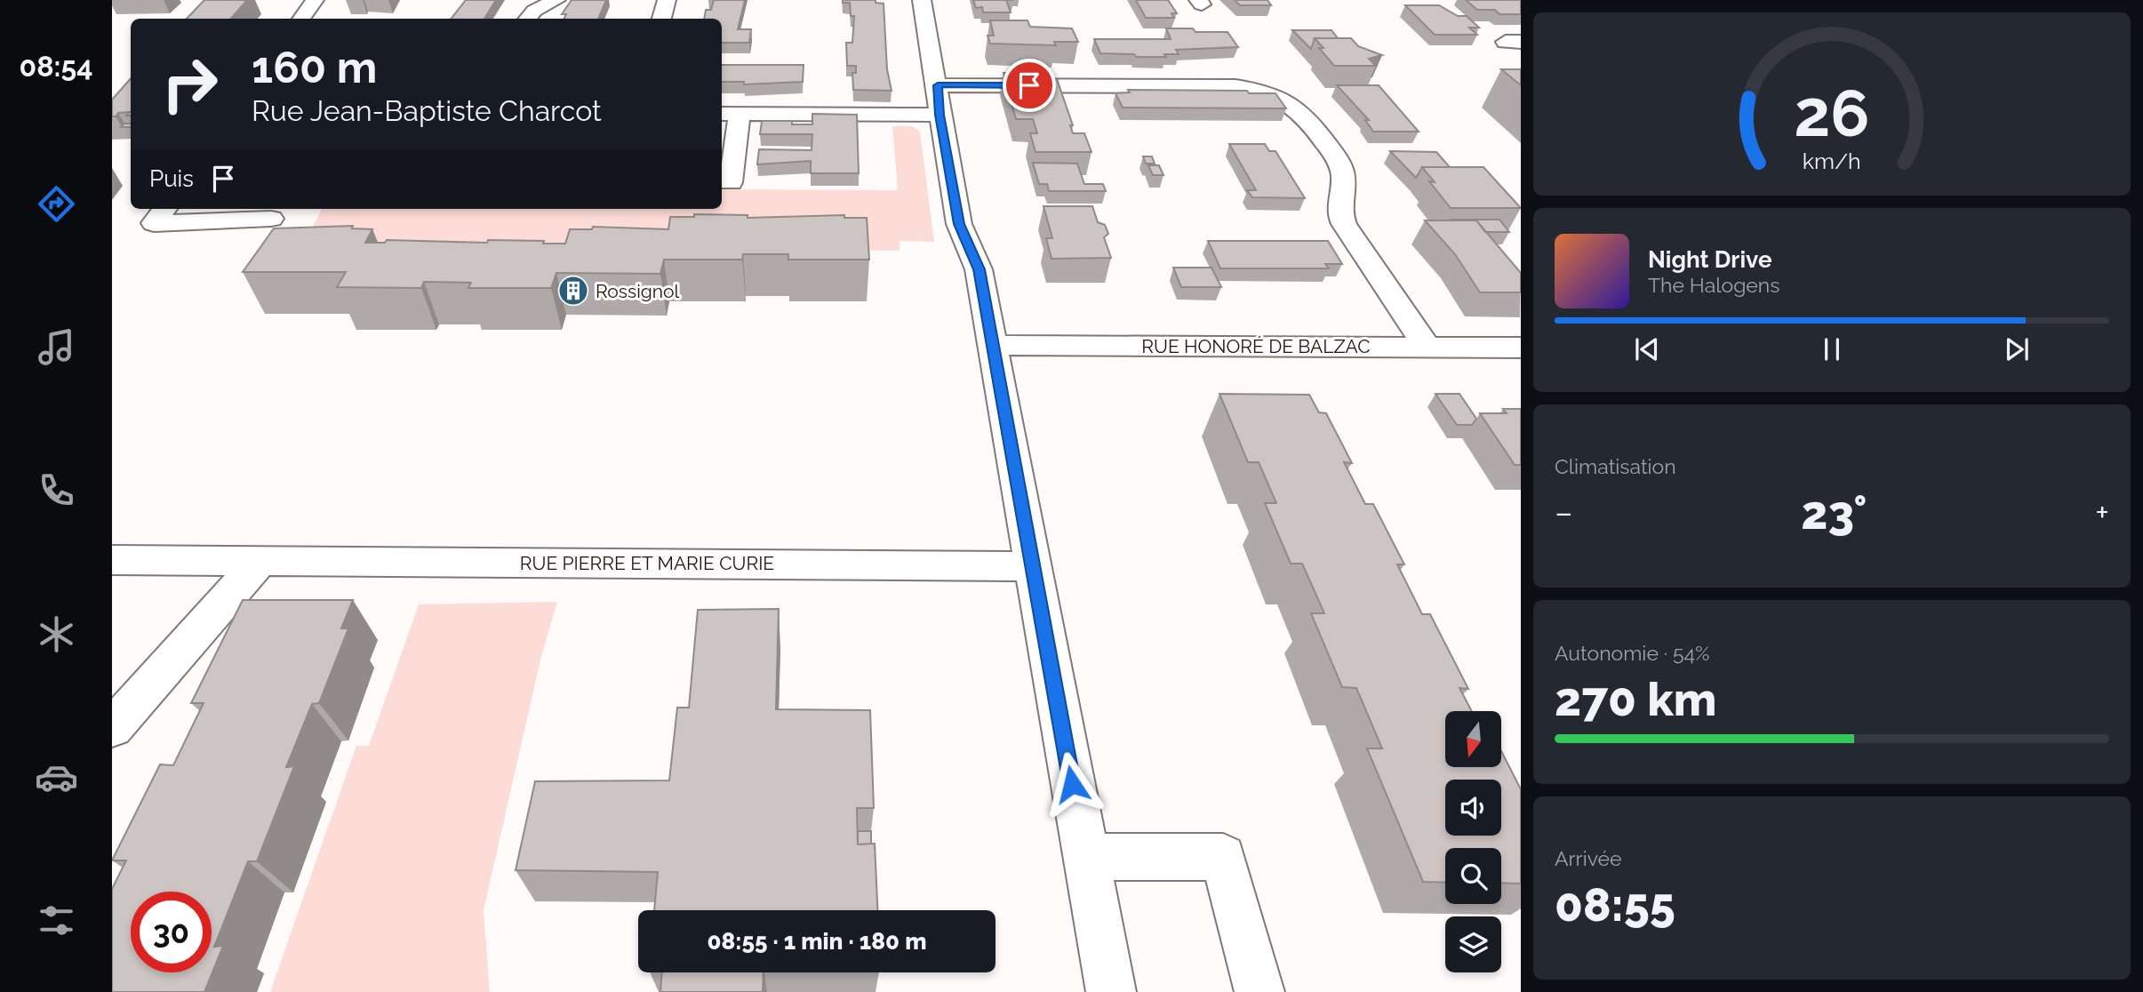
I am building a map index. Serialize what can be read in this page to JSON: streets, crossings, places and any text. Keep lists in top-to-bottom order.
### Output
{
  "streets": {
    "street": ["RUE HONORÉ DE BALZAC", "RUE PIERRE ET MARIE CURIE"]
  },
  "places": {
    "building": ["Rossignol"]
  },
  "north": "bottom",
  "page": {
    "tabs": "08:54",
    "turn": ["160 m", "Rue Jean-Baptiste Charcot"],
    "then": "Puis",
    "song": ["Night Drive", "The Halogens"],
    "tile": [
      "Climatisation",
      ["Autonomie · 54%", "270 km"],
      ["Arrivée", "08:55"]
    ],
    "heat": ["−", "23°", "+"],
    "limit": "30",
    "trip": "08:55 · 1 min · 180 m",
    "gauge": ["26", "km/h"]
  }
}
